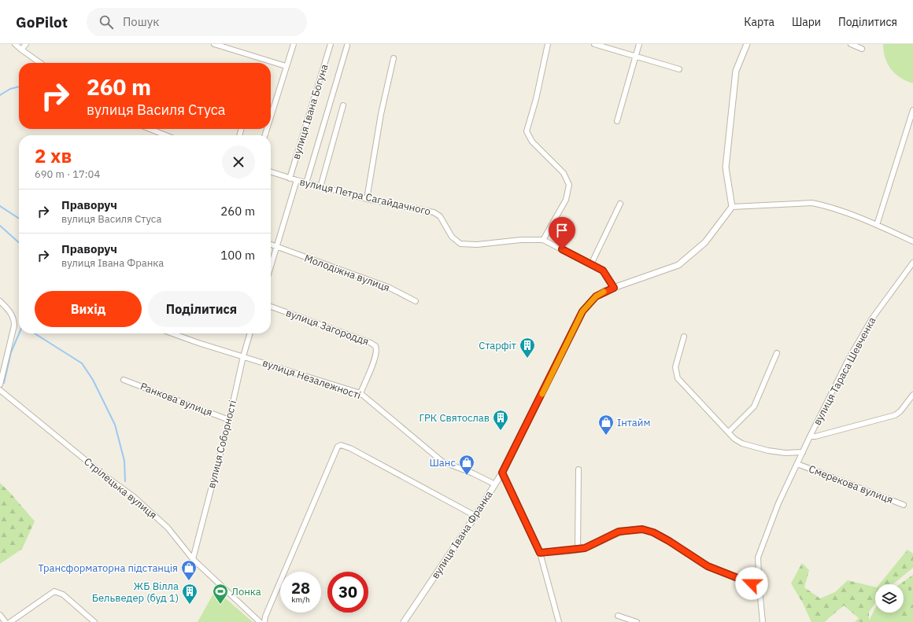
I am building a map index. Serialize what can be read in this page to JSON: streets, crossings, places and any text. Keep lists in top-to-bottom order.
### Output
{
  "streets": {
    "street": [
      "вулиця Івана Богуна",
      "вулиця Петра Сагайдачного",
      "Молодіжна вулиця",
      "вулиця Загороддя",
      "вулиця Тараса Шевченка",
      "вулиця Незалежності",
      "Ранкова вулиця",
      "вулиця Соборності",
      "Смерекова вулиця",
      "Стрілецька вулиця",
      "вулиця Івана Франка"
    ]
  },
  "crossings": [
    ["вулиця Івана Богуна", "вулиця Петра Сагайдачного"],
    ["вулиця Загороддя", "вулиця Незалежності"],
    ["вулиця Тараса Шевченка", "Смерекова вулиця"],
    ["вулиця Незалежності", "вулиця Соборності"],
    ["вулиця Незалежності", "вулиця Івана Франка"],
    ["Ранкова вулиця", "вулиця Соборності"],
    ["вулиця Соборності", "Стрілецька вулиця"]
  ],
  "places": {
    "building": ["Старфіт", "ГРК Святослав", "ЖБ Вілла Бельведер (буд 1)"],
    "shop": ["Інтайм", "Шанс", "Трансформаторна підстанція"],
    "sports": ["Лонка"]
  },
  "page": {
    "header": "GoPilot",
    "search": "Пошук",
    "nav": ["Карта", "Шари", "Поділитися"],
    "turn": ["260 m", "вулиця Василя Стуса"],
    "heading": ["2 хв", "690 m · 17:04"],
    "list": [
      {
        "name": "Праворуч",
        "note": "вулиця Василя Стуса",
        "value": "260 m"
      },
      {
        "name": "Праворуч",
        "note": "вулиця Івана Франка",
        "value": "100 m"
      }
    ],
    "buttons": ["Вихід", "Поділитися"],
    "speed": "28 km/h",
    "limit": "30"
  }
}
